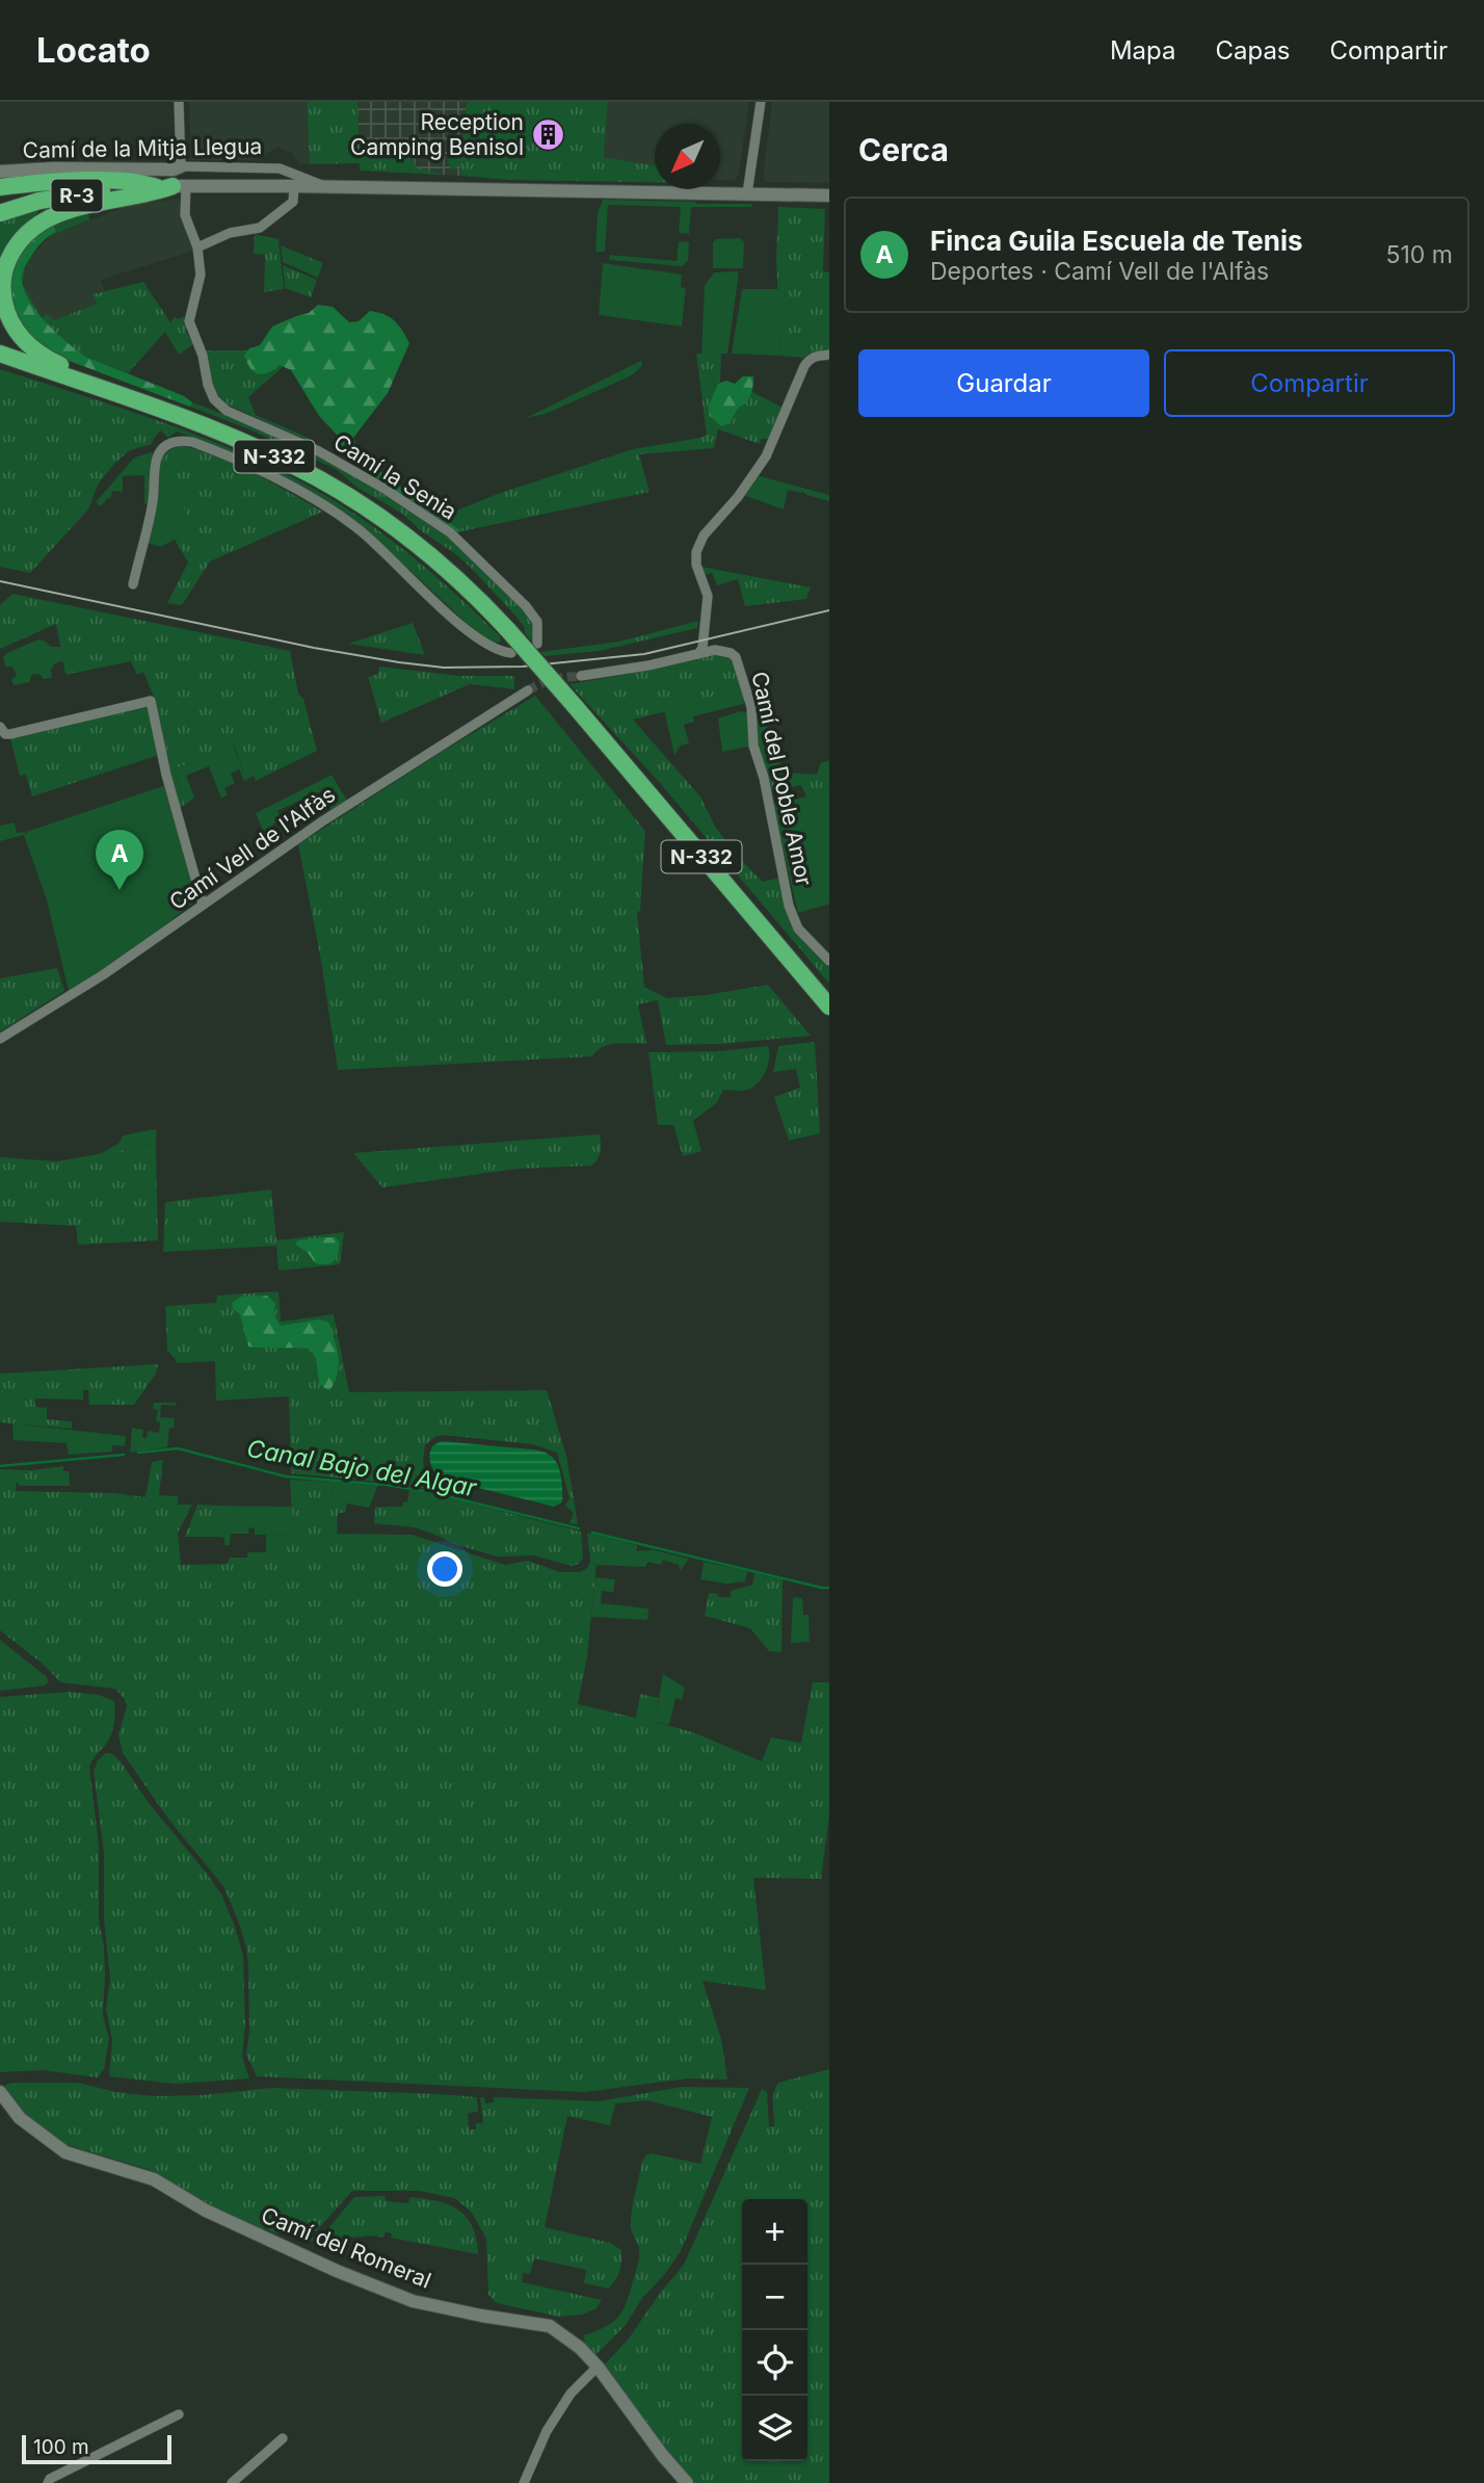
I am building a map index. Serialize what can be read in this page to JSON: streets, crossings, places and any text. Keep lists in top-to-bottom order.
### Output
{
  "streets": {
    "highway": ["R-3", "N-332"],
    "street": [
      "Camí de la Mitja Llegua",
      "Camí la Senia",
      "Camí del Doble Amor",
      "Camí Vell de l'Alfàs",
      "Camí del Romeral"
    ]
  },
  "crossings": [
    ["R-3", "Camí la Senia"]
  ],
  "water": ["Canal Bajo del Algar"],
  "places": {
    "building": ["Reception Camping Benisol"]
  },
  "scale_bar": "100 m",
  "north": "bottom left",
  "page": {
    "header": "Locato",
    "nav": ["Mapa", "Capas", "Compartir"],
    "heading": "Cerca",
    "list": [
      {
        "mark": "A",
        "name": "Finca Guila Escuela de Tenis",
        "note": "Deportes · Camí Vell de l'Alfàs",
        "value": "510 m"
      }
    ],
    "buttons": ["Guardar", "Compartir"],
    "pins": "A",
    "map_buttons": ["+", "−"],
    "scale": "100 m"
  }
}
